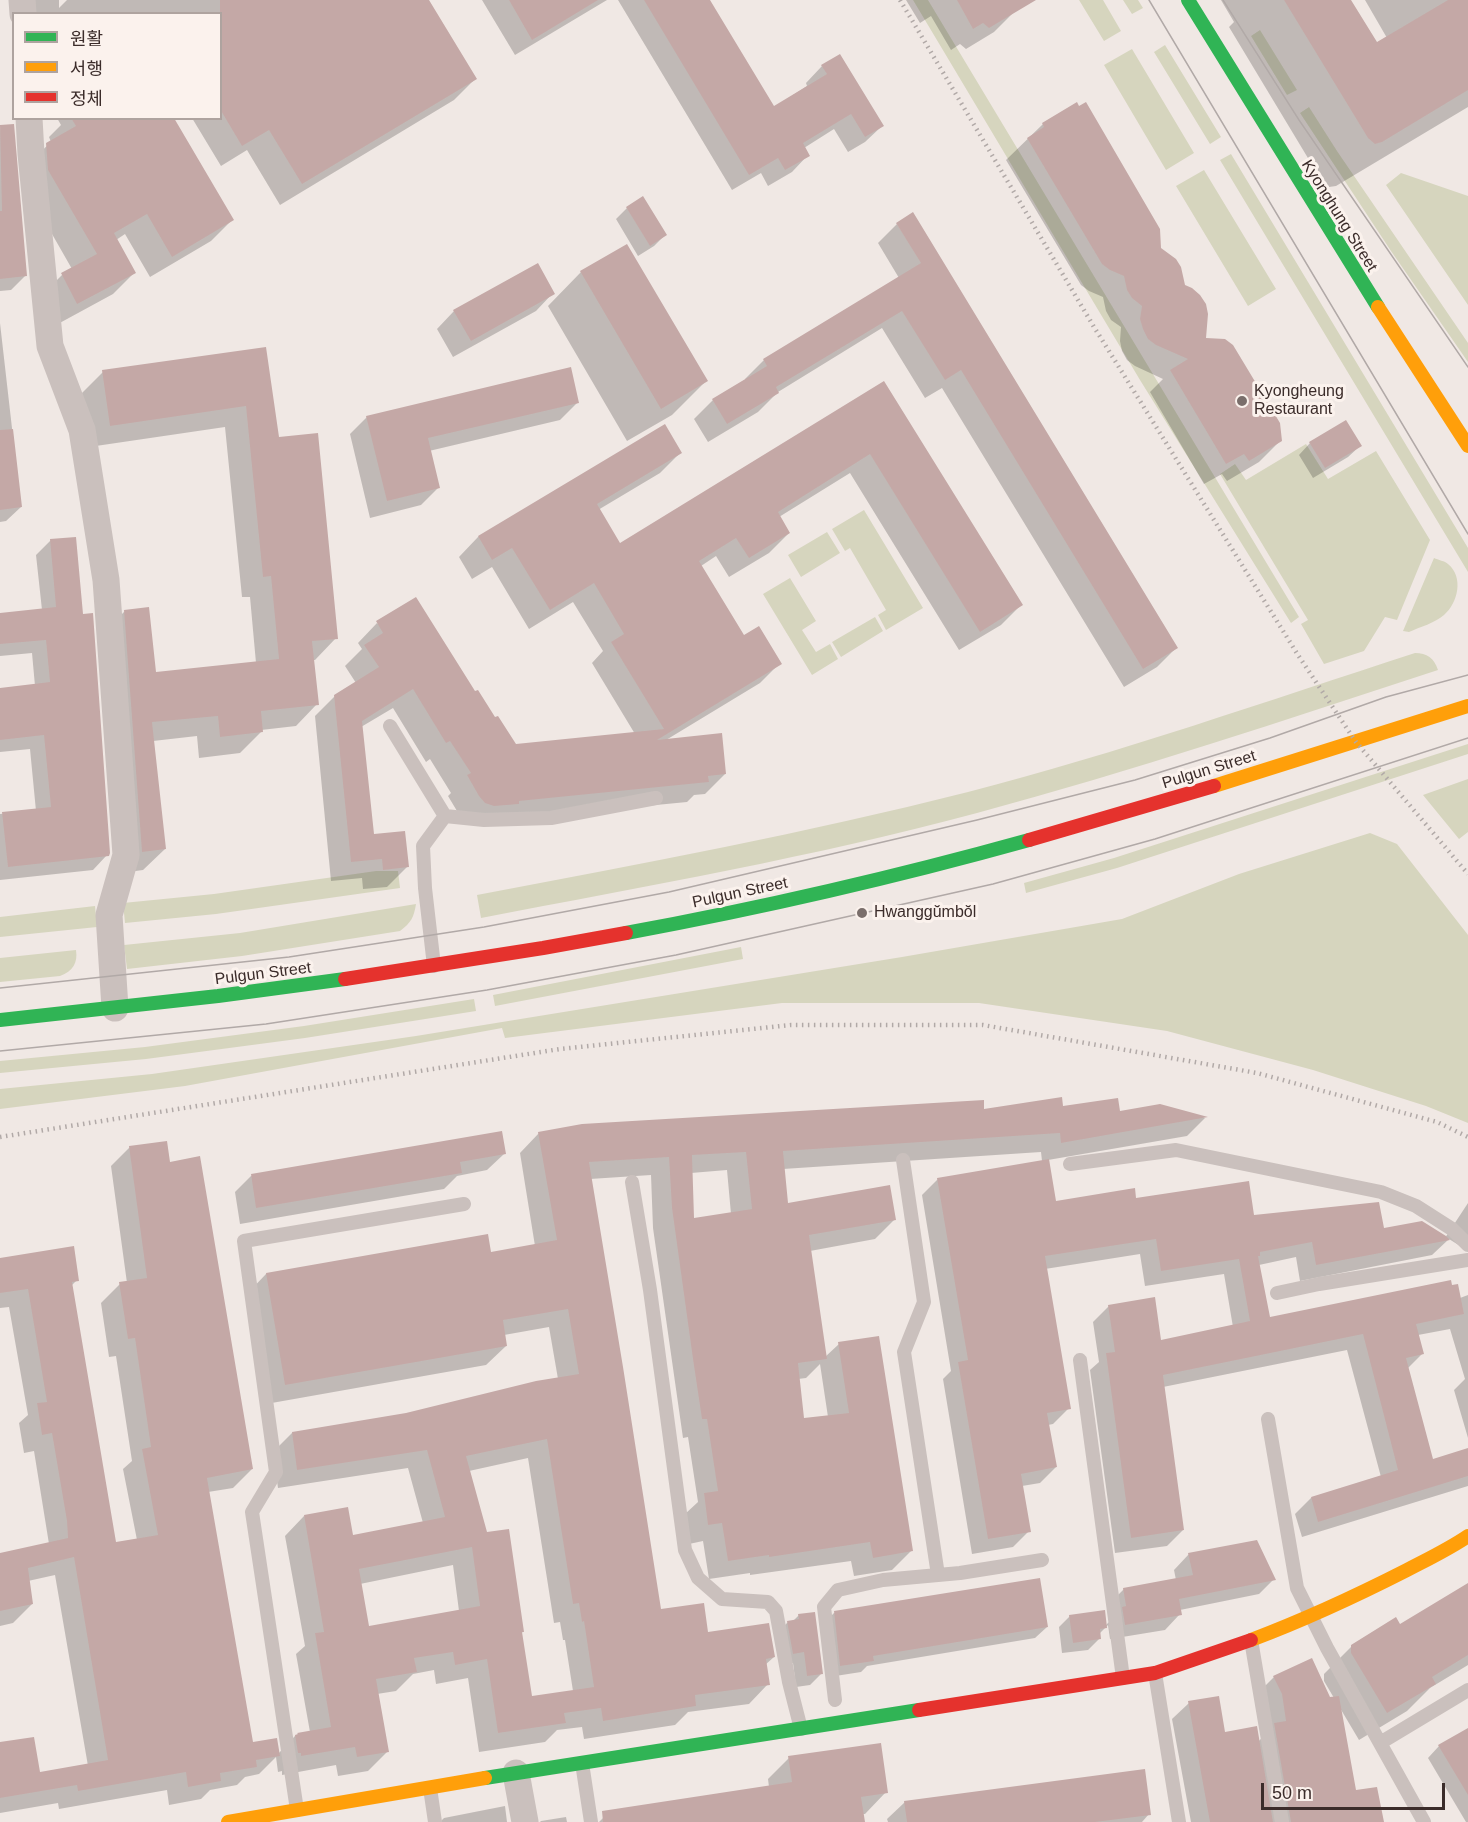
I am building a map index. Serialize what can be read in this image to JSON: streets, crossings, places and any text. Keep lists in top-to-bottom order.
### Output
{
  "streets": {
    "main road": ["Kyonghung Street", "Pulgun Street"]
  },
  "places": ["Kyongheung Restaurant", "Hwanggŭmbŏl"],
  "legend": ["원활", "서행", "정체"],
  "scale_bar": "50 m"
}
